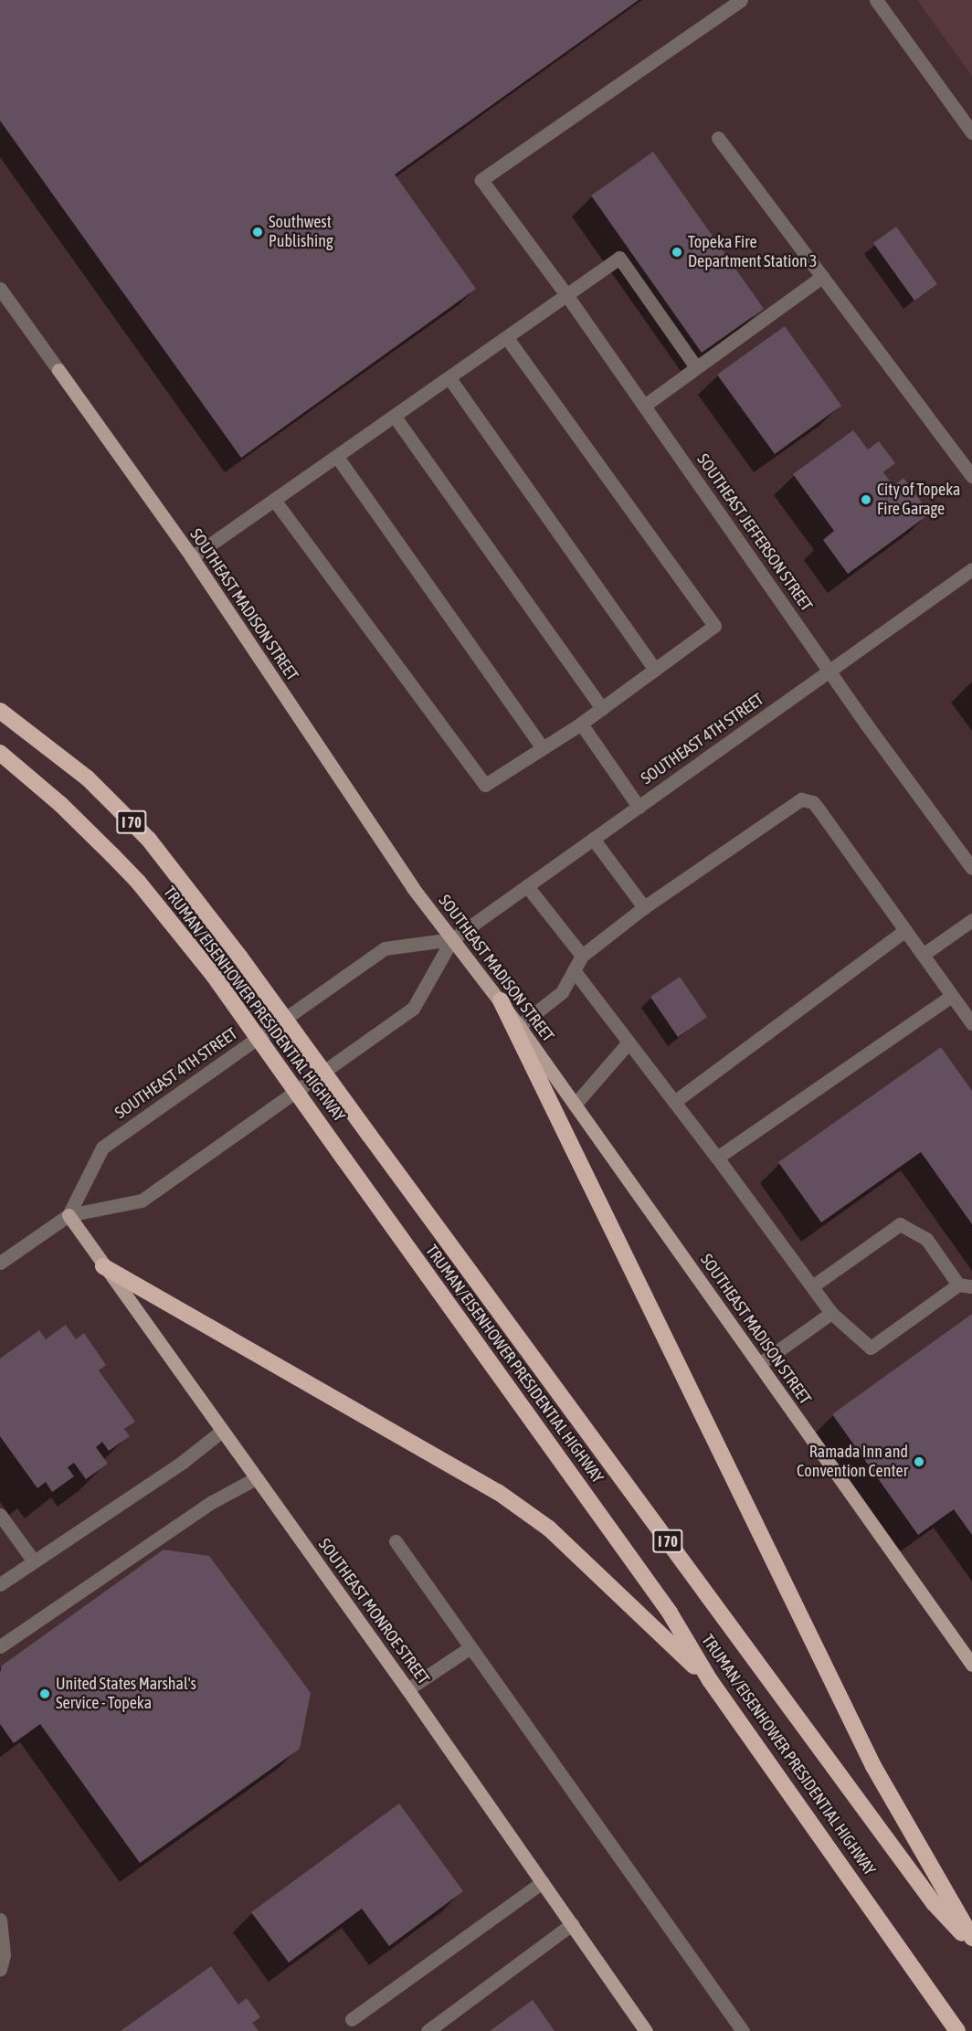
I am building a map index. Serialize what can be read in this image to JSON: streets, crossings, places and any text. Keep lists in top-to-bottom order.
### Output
{
  "streets": {
    "highway": ["I 70", "TRUMAN/EISENHOWER PRESIDENTIAL HIGHWAY"],
    "main road": ["SOUTHEAST MADISON STREET", "SOUTHEAST MONROE STREET"],
    "street": ["SOUTHEAST JEFFERSON STREET", "SOUTHEAST 4TH STREET"]
  },
  "crossings": [
    ["SOUTHEAST JEFFERSON STREET", "SOUTHEAST 4TH STREET"],
    ["SOUTHEAST MADISON STREET", "SOUTHEAST 4TH STREET"],
    ["SOUTHEAST 4TH STREET", "SOUTHEAST MONROE STREET"]
  ],
  "places": [
    "Southwest Publishing",
    "Topeka Fire Department Station 3",
    "City of Topeka Fire Garage",
    "Ramada Inn and Convention Center",
    "United States Marshal's Service - Topeka"
  ]
}
